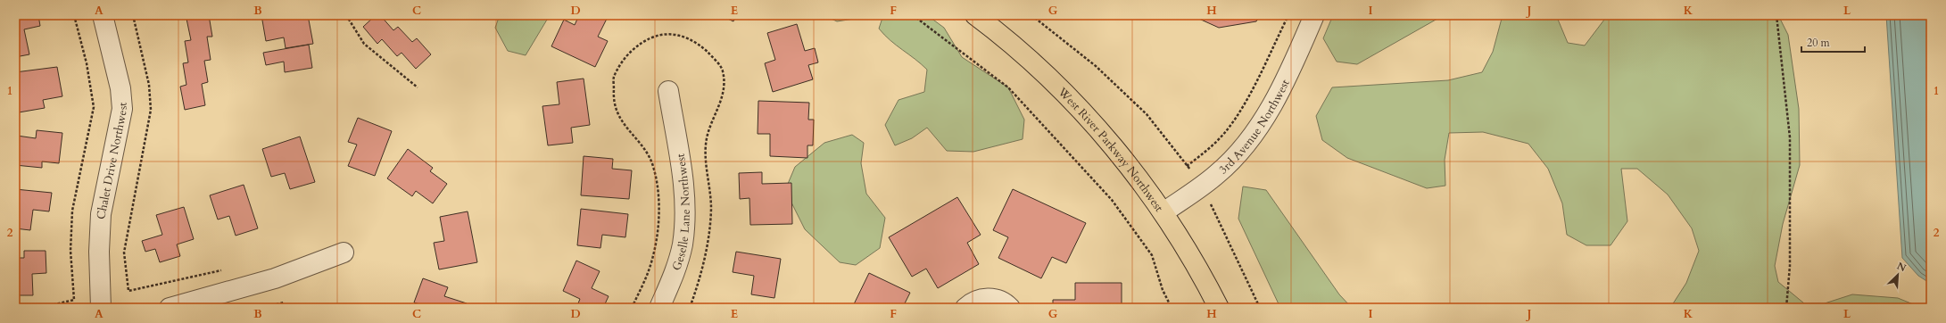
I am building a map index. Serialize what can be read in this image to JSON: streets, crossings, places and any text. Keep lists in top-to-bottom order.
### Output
{
  "streets": {
    "main road": ["West River Parkway Northwest"],
    "street": ["3rd Avenue Northwest", "Chalet Drive Northwest", "Geselle Lane Northwest"]
  },
  "crossings": [
    ["3rd Avenue Northwest", "West River Parkway Northwest"]
  ],
  "scale_bar": "20 m",
  "north": "top right",
  "grid": {
    "columns": [
      "A",
      "B",
      "C",
      "D",
      "E",
      "F",
      "G",
      "H",
      "I",
      "J",
      "K",
      "L"
    ],
    "rows": ["1", "2"]
  }
}
